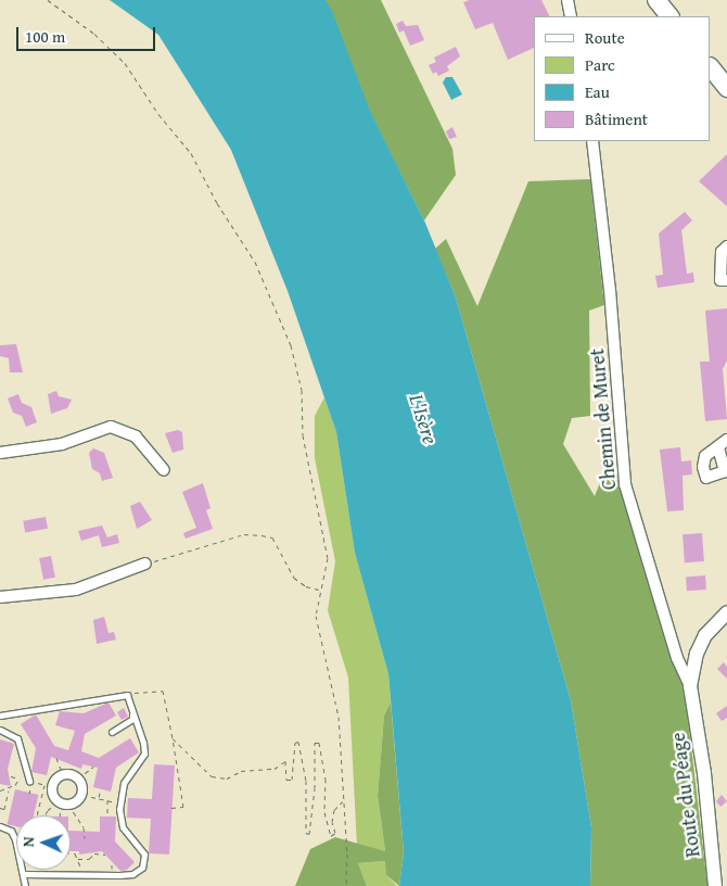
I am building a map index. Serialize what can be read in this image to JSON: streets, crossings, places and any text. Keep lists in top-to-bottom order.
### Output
{
  "streets": {
    "street": ["Chemin de Muret", "Route du Péage"]
  },
  "crossings": [
    ["Chemin de Muret", "Route du Péage"]
  ],
  "water": ["L'Isère"],
  "legend": [
    "Route",
    "Parc",
    "Eau",
    "Bâtiment"
  ],
  "scale_bar": "100 m",
  "north": "left"
}
